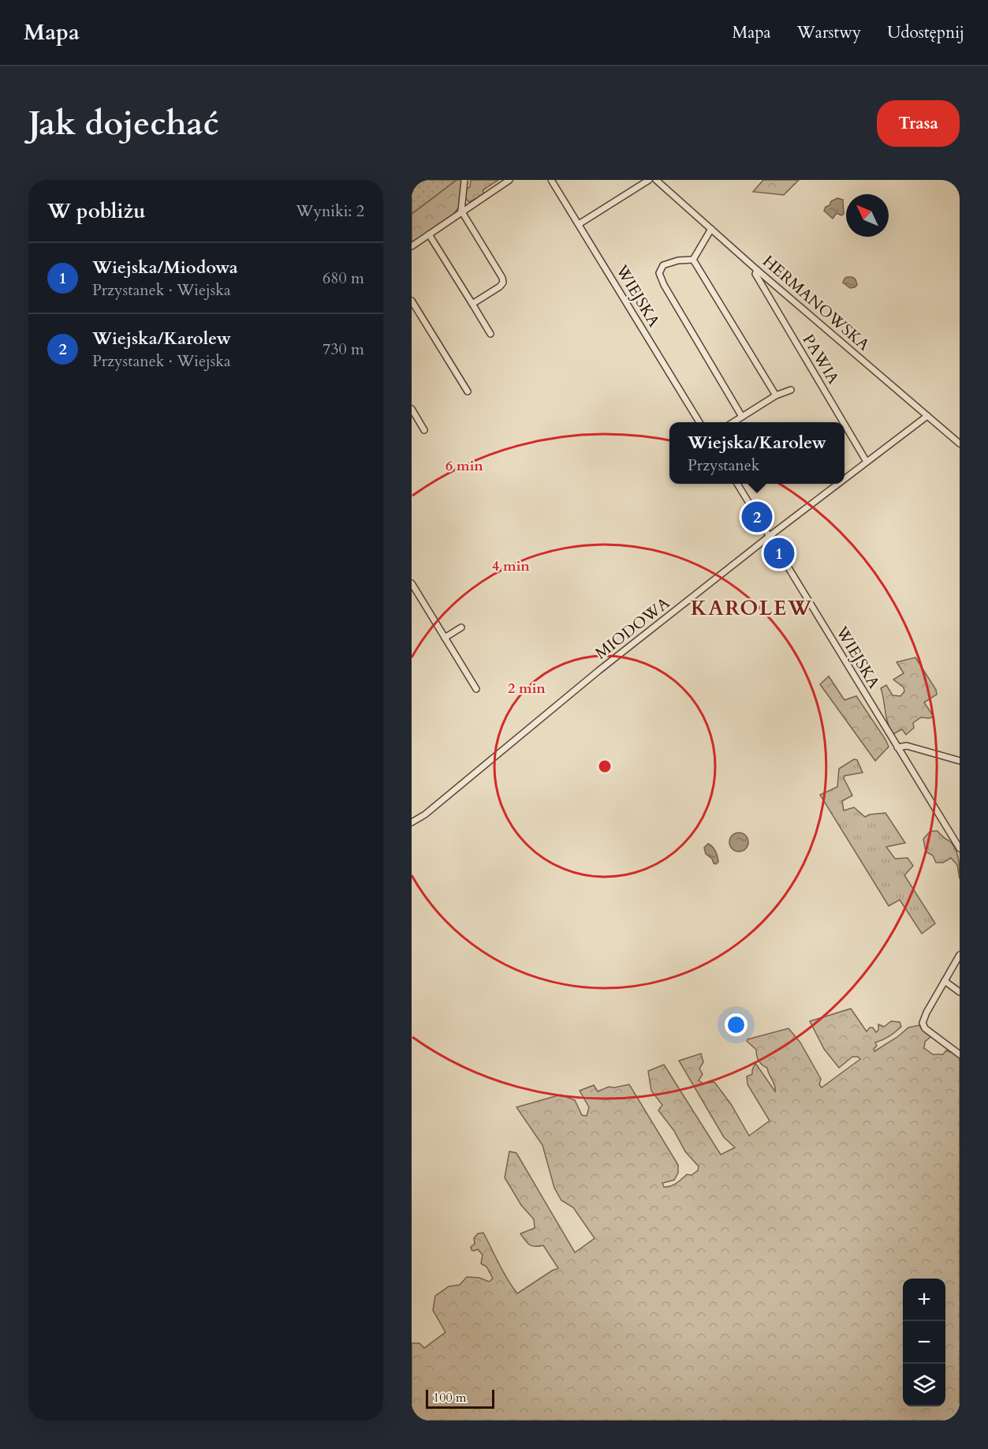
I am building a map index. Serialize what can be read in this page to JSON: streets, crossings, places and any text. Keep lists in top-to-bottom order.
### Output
{
  "streets": {
    "street": [
      "WIEJSKA",
      "HERMANOWSKA",
      "PAWIA",
      "MIODOWA"
    ]
  },
  "crossings": [
    ["WIEJSKA", "MIODOWA"],
    ["HERMANOWSKA", "PAWIA"],
    ["HERMANOWSKA", "MIODOWA"],
    ["PAWIA", "MIODOWA"]
  ],
  "districts": ["KAROLEW"],
  "scale_bar": "100 m",
  "north": "top left",
  "page": {
    "header": "Mapa",
    "nav": ["Mapa", "Warstwy", "Udostępnij"],
    "buttons": "Trasa",
    "title": "Jak dojechać",
    "heading": ["W pobliżu", "Wyniki: 2"],
    "list": [
      {
        "mark": "1",
        "name": "Wiejska/Miodowa",
        "note": "Przystanek · Wiejska",
        "value": "680 m"
      },
      {
        "mark": "2",
        "name": "Wiejska/Karolew",
        "note": "Przystanek · Wiejska",
        "value": "730 m"
      }
    ],
    "popup": ["Wiejska/Karolew", "Przystanek"],
    "pins": ["2", "1"],
    "map_buttons": ["+", "−"],
    "scale": "100 m"
  },
  "rings": ["6 min", "4 min", "2 min"]
}
